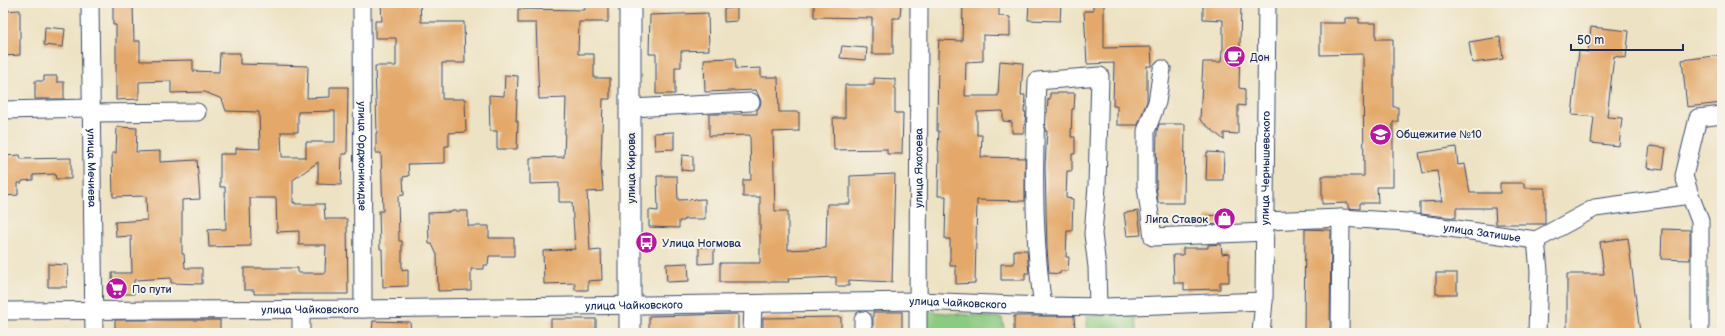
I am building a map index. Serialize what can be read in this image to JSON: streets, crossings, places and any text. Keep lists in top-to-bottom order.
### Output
{
  "streets": {
    "main road": ["улица Кирова"],
    "street": [
      "улица Орджоникидзе",
      "улица Мечиева",
      "улица Яхогоева",
      "улица Чернышевского",
      "улица Затишье",
      "улица Чайковского"
    ]
  },
  "crossings": [
    ["улица Орджоникидзе", "улица Чайковского"],
    ["улица Мечиева", "улица Чайковского"],
    ["улица Кирова", "улица Чайковского"],
    ["улица Яхогоева", "улица Чайковского"],
    ["улица Чернышевского", "улица Затишье"],
    ["улица Чернышевского", "улица Чайковского"]
  ],
  "places": {
    "cafe": ["Дон"],
    "school or university": ["Общежитие №10"],
    "shop": ["Лига Ставок"],
    "bus stop": ["Улица Ногмова"],
    "supermarket": ["По пути"]
  },
  "scale_bar": "50 m"
}
